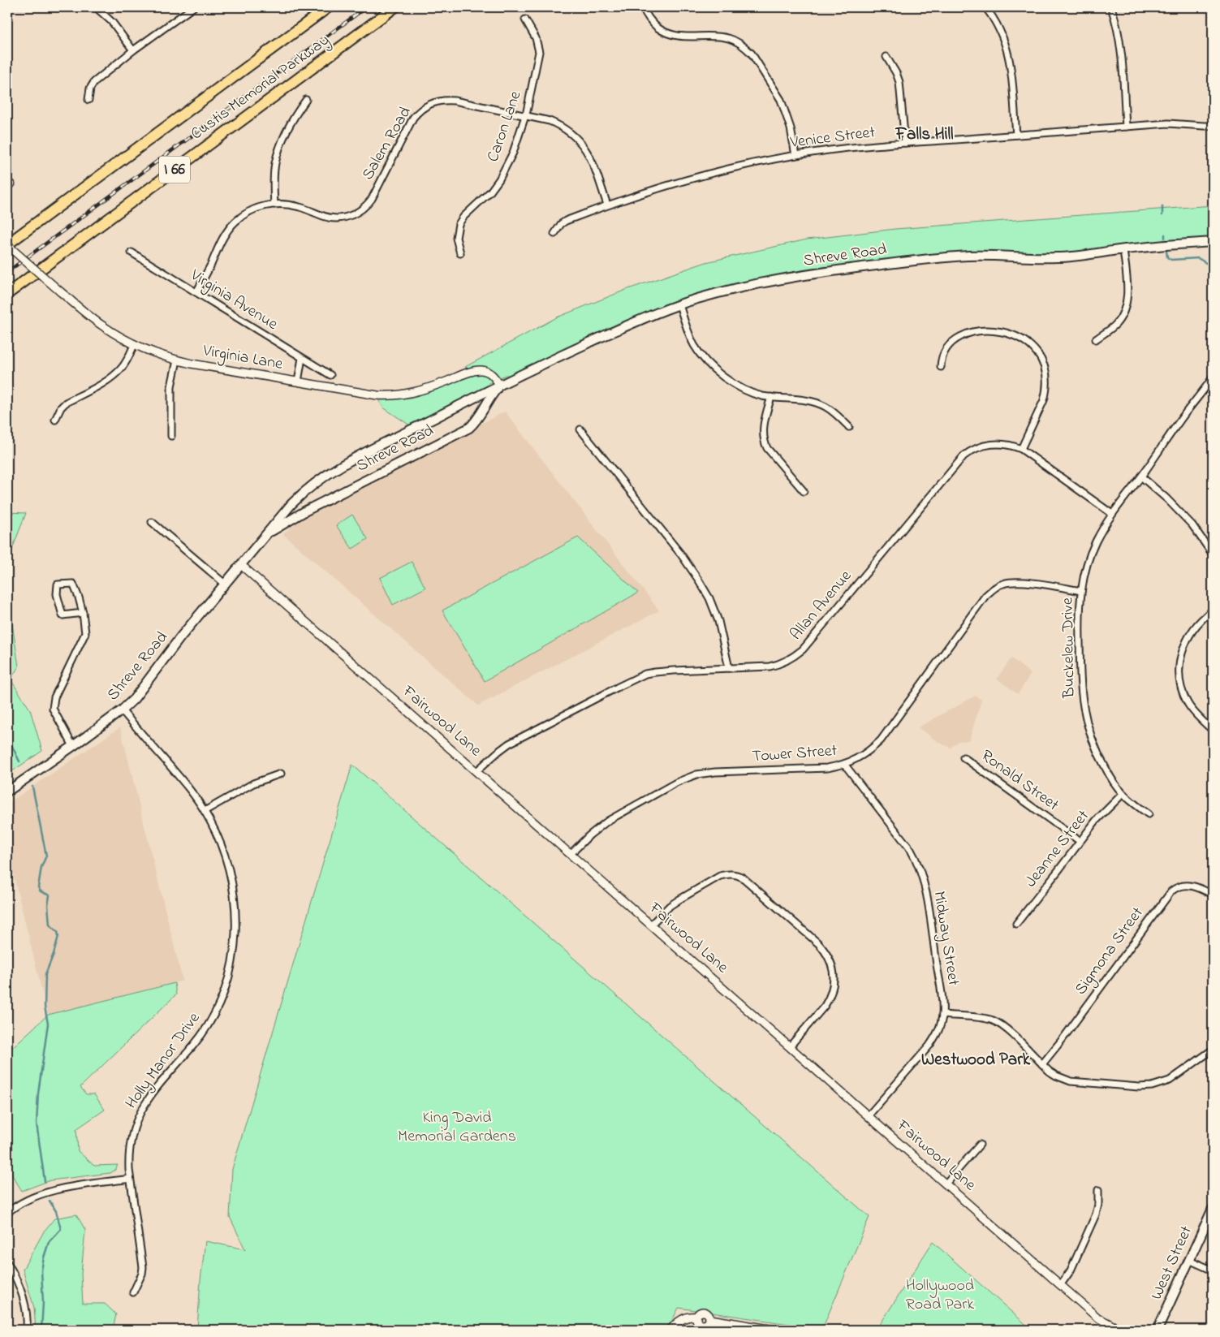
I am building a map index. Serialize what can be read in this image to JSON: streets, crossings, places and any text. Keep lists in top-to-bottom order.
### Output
{
  "streets": {
    "highway": ["Custis Memorial Parkway", "I 66"],
    "main road": ["Shreve Road", "West Street"],
    "street": [
      "Caron Lane",
      "Venice Street",
      "Salem Road",
      "Virginia Avenue",
      "Virginia Lane",
      "Allan Avenue",
      "Buckelew Drive",
      "Fairwood Lane",
      "Tower Street",
      "Ronald Street",
      "Jeanne Street",
      "Midway Street",
      "Sigmona Street",
      "Holly Manor Drive"
    ]
  },
  "crossings": [
    ["Custis Memorial Parkway", "Virginia Lane"],
    ["Caron Lane", "Salem Road"],
    ["Venice Street", "Salem Road"],
    ["Salem Road", "Virginia Avenue"],
    ["Shreve Road", "Virginia Lane"],
    ["Shreve Road", "Fairwood Lane"],
    ["Shreve Road", "Holly Manor Drive"],
    ["Allan Avenue", "Buckelew Drive"],
    ["Allan Avenue", "Fairwood Lane"],
    ["Buckelew Drive", "Tower Street"],
    ["Buckelew Drive", "Jeanne Street"],
    ["Fairwood Lane", "Tower Street"],
    ["Fairwood Lane", "Midway Street"],
    ["Tower Street", "Midway Street"],
    ["Ronald Street", "Jeanne Street"]
  ],
  "districts": ["Falls Hill", "Westwood Park"],
  "parks": ["King David Memorial Gardens", "Hollywood Road Park"]
}
